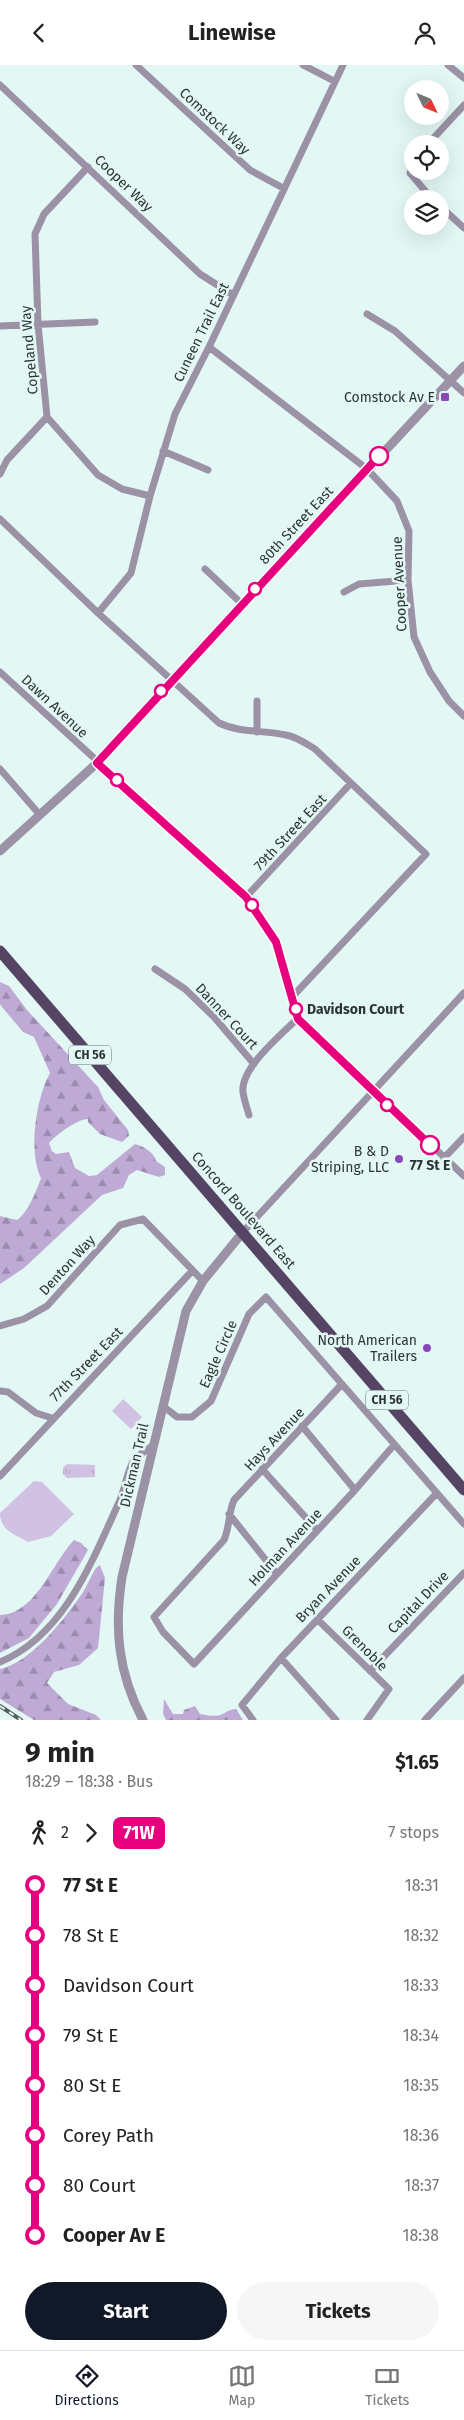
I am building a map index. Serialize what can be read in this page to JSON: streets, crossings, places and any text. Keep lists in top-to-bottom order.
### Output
{
  "streets": {
    "main road": ["CH 56", "Concord Boulevard East"],
    "street": [
      "Comstock Way",
      "Cooper Way",
      "Cuneen Trail East",
      "Copeland Way",
      "80th Street East",
      "Cooper Avenue",
      "Dawn Avenue",
      "79th Street East",
      "Danner Court",
      "Denton Way",
      "Eagle Circle",
      "77th Street East",
      "Hays Avenue",
      "Dickman Trail",
      "Holman Avenue",
      "Bryan Avenue",
      "Capital Drive",
      "Grenoble"
    ]
  },
  "crossings": [
    ["Comstock Way", "Cuneen Trail East"],
    ["Cooper Way", "Cuneen Trail East"],
    ["Cooper Way", "Copeland Way"],
    ["Cuneen Trail East", "Cooper Avenue"],
    ["80th Street East", "Cooper Avenue"],
    ["80th Street East", "Dawn Avenue"],
    ["Dawn Avenue", "79th Street East"],
    ["Concord Boulevard East", "Dickman Trail"],
    ["Denton Way", "77th Street East"],
    ["Eagle Circle", "Hays Avenue"],
    ["Eagle Circle", "Dickman Trail"],
    ["Hays Avenue", "Holman Avenue"],
    ["Bryan Avenue", "Grenoble"],
    ["Capital Drive", "Grenoble"]
  ],
  "places": {
    "transit": ["Comstock Av E"],
    "other": [
      "Davidson Court",
      "77 St E",
      "B & D Striping, LLC",
      "North American Trailers"
    ]
  },
  "lines": ["bus line 71W"],
  "north": "bottom right",
  "page": {
    "header": "Linewise",
    "heading": ["9 min", "18:29 – 18:38 · Bus", "$1.65"],
    "legs": ["2", "71W", "7 stops"],
    "list": [
      {
        "name": "77 St E",
        "value": "18:31"
      },
      {
        "name": "78 St E",
        "value": "18:32"
      },
      {
        "name": "Davidson Court",
        "value": "18:33"
      },
      {
        "name": "79 St E",
        "value": "18:34"
      },
      {
        "name": "80 St E",
        "value": "18:35"
      },
      {
        "name": "Corey Path",
        "value": "18:36"
      },
      {
        "name": "80 Court",
        "value": "18:37"
      },
      {
        "name": "Cooper Av E",
        "value": "18:38"
      }
    ],
    "buttons": ["Start", "Tickets"],
    "tabs": ["Directions", "Map", "Tickets"]
  }
}
